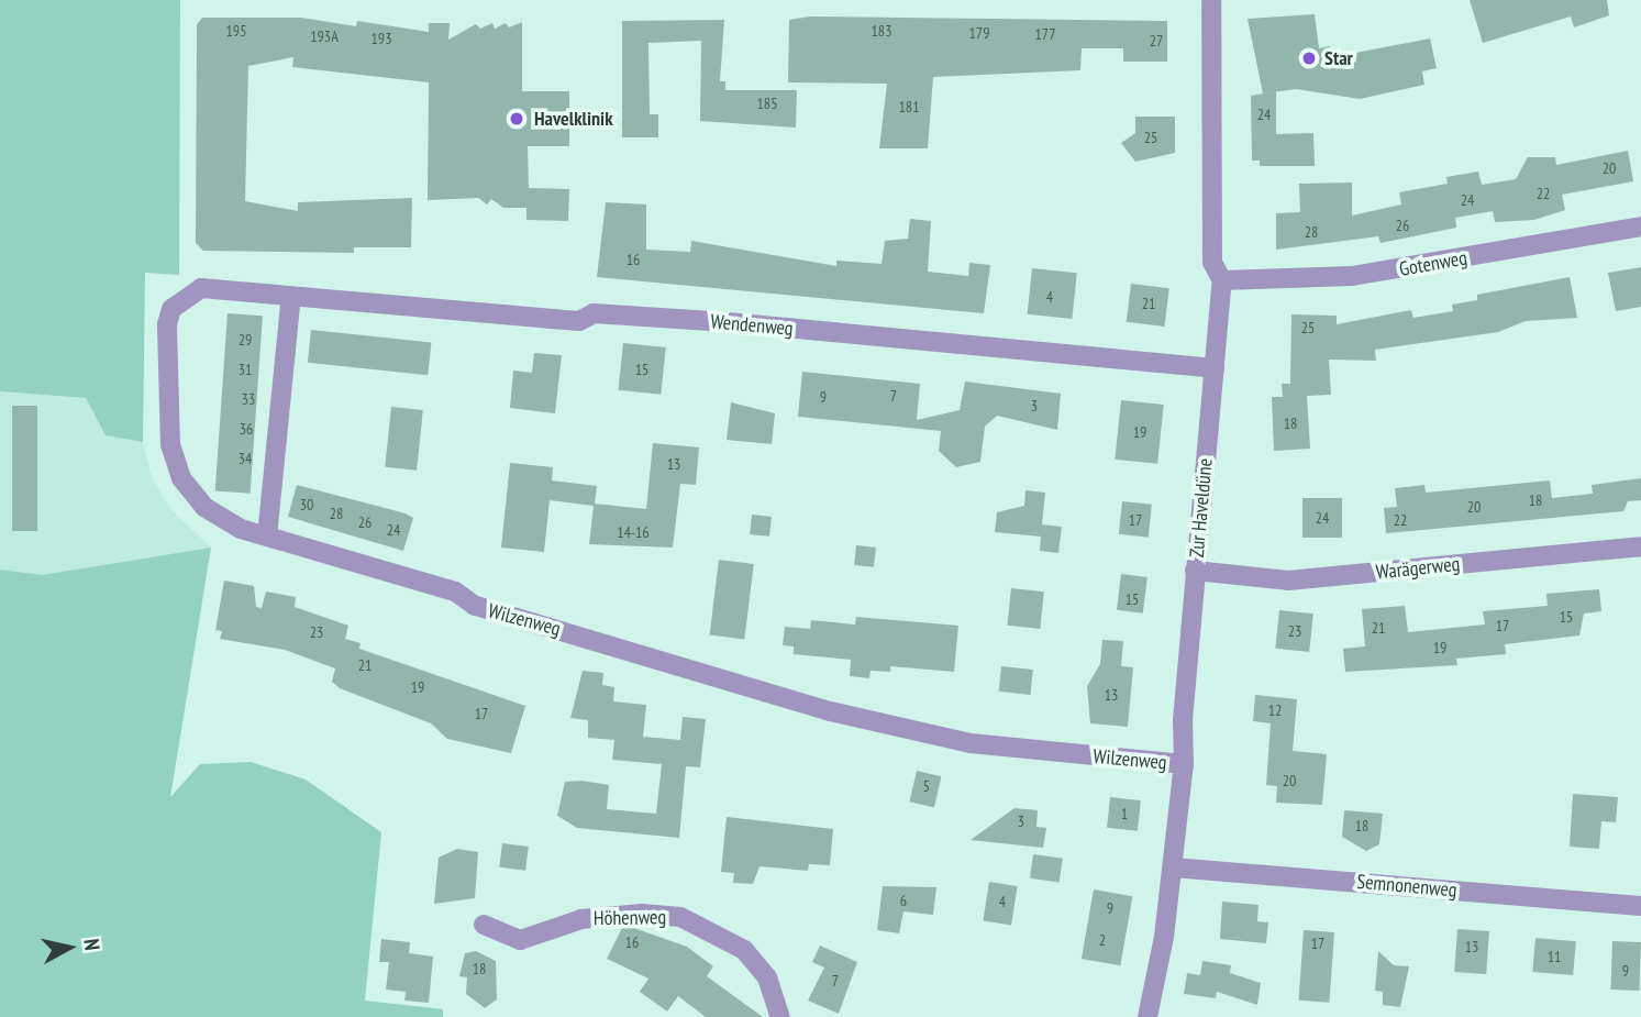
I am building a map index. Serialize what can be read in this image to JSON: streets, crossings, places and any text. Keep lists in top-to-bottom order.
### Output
{
  "streets": {
    "street": [
      "Gotenweg",
      "Wendenweg",
      "Zur Haveldüne",
      "Warägerweg",
      "Wilzenweg",
      "Semnonenweg",
      "Höhenweg"
    ]
  },
  "crossings": [
    ["Gotenweg", "Zur Haveldüne"],
    ["Wendenweg", "Zur Haveldüne"],
    ["Wendenweg", "Wilzenweg"],
    ["Zur Haveldüne", "Warägerweg"],
    ["Zur Haveldüne", "Wilzenweg"],
    ["Zur Haveldüne", "Semnonenweg"]
  ],
  "places": ["Star", "Havelklinik"],
  "house_numbers": [
    "195",
    "183",
    "179",
    "177",
    "193A",
    "193",
    "27",
    "185",
    "181",
    "24",
    "25",
    "20",
    "22",
    "24",
    "26",
    "28",
    "16",
    "4",
    "21",
    "25",
    "29",
    "31",
    "15",
    "7",
    "9",
    "33",
    "3",
    "18",
    "36",
    "19",
    "34",
    "13",
    "18",
    "30",
    "20",
    "28",
    "24",
    "17",
    "22",
    "26",
    "24",
    "14-16",
    "15",
    "15",
    "17",
    "21",
    "23",
    "23",
    "19",
    "21",
    "19",
    "13",
    "12",
    "17",
    "20",
    "5",
    "1",
    "3",
    "18",
    "6",
    "4",
    "9",
    "2",
    "16",
    "17",
    "13",
    "11",
    "18",
    "9",
    "7"
  ],
  "north": "right"
}
